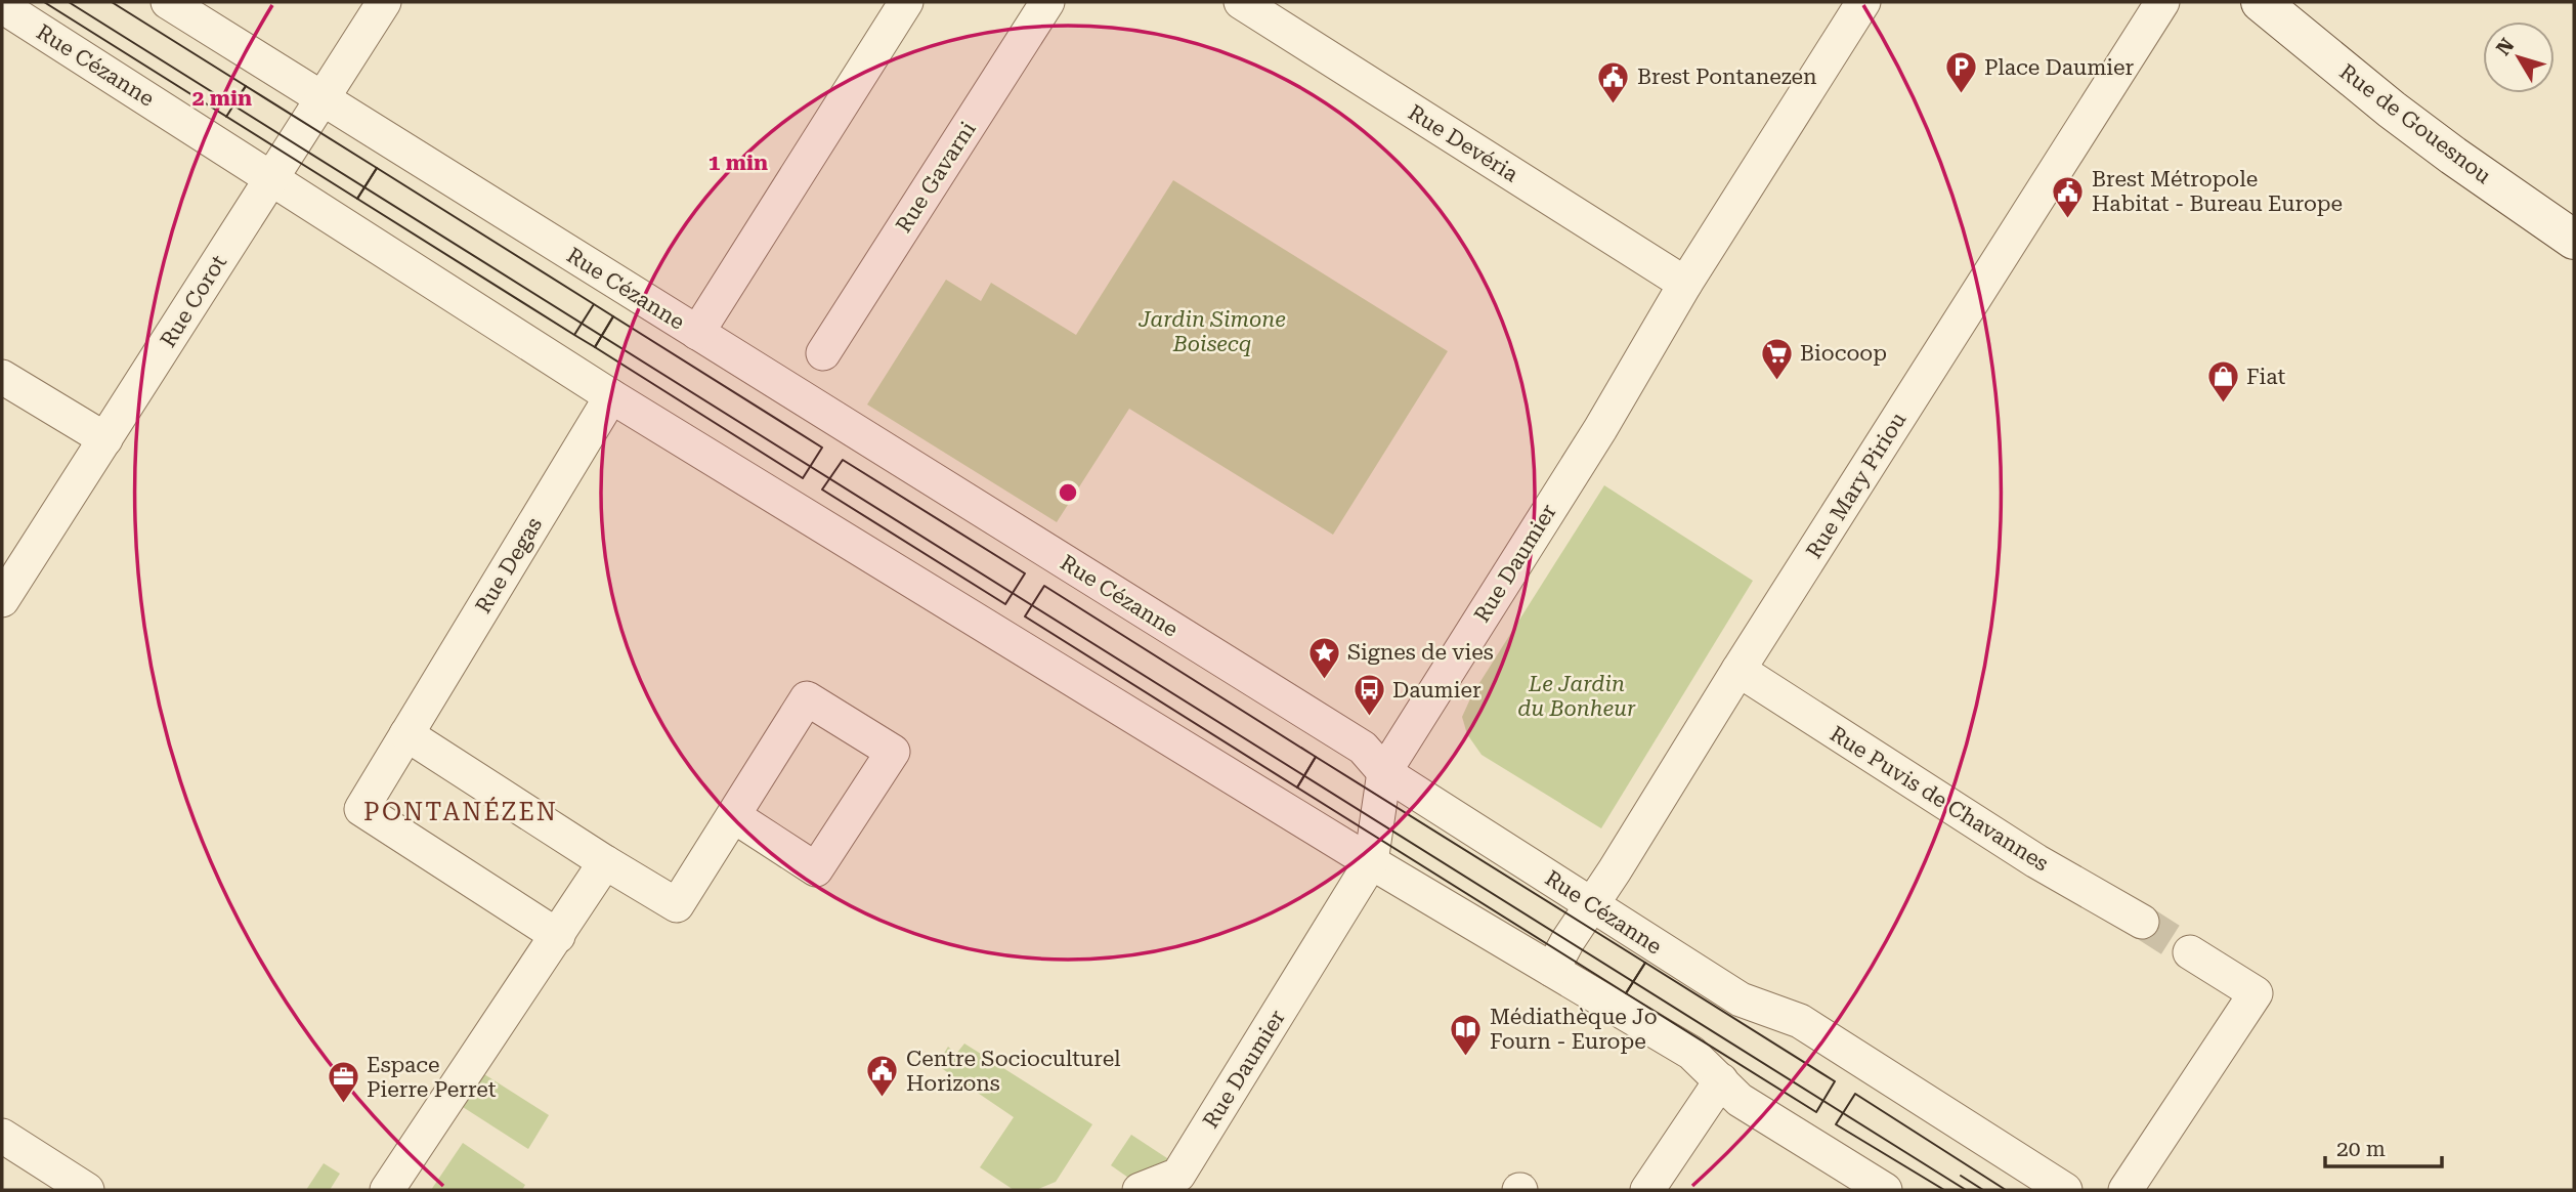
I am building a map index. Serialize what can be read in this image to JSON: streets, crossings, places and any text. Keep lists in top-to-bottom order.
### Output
{
  "streets": {
    "street": [
      "Rue Cézanne",
      "Rue de Gouesnou",
      "Rue Devéria",
      "Rue Gavarni",
      "Rue Corot",
      "Rue Mary Piriou",
      "Rue Daumier",
      "Rue Degas",
      "Rue Puvis de Chavannes"
    ]
  },
  "crossings": [
    ["Rue Cézanne", "Rue Corot"],
    ["Rue Cézanne", "Rue Mary Piriou"],
    ["Rue Cézanne", "Rue Daumier"],
    ["Rue Cézanne", "Rue Degas"],
    ["Rue Devéria", "Rue Daumier"],
    ["Rue Mary Piriou", "Rue Puvis de Chavannes"]
  ],
  "districts": ["PONTANÉZEN"],
  "parks": ["Jardin Simone Boisecq", "Le Jardin du Bonheur"],
  "places": {
    "parking": ["Place Daumier"],
    "public building": ["Brest Pontanezen", "Brest Métropole Habitat - Bureau Europe", "Centre Socioculturel Horizons"],
    "supermarket": ["Biocoop"],
    "shop": ["Fiat"],
    "place": ["Signes de vies"],
    "bus stop": ["Daumier"],
    "library": ["Médiathèque Jo Fourn - Europe"],
    "office": ["Espace Pierre Perret"]
  },
  "scale_bar": "20 m",
  "north": "top left",
  "rings": ["2 min", "1 min"]
}
